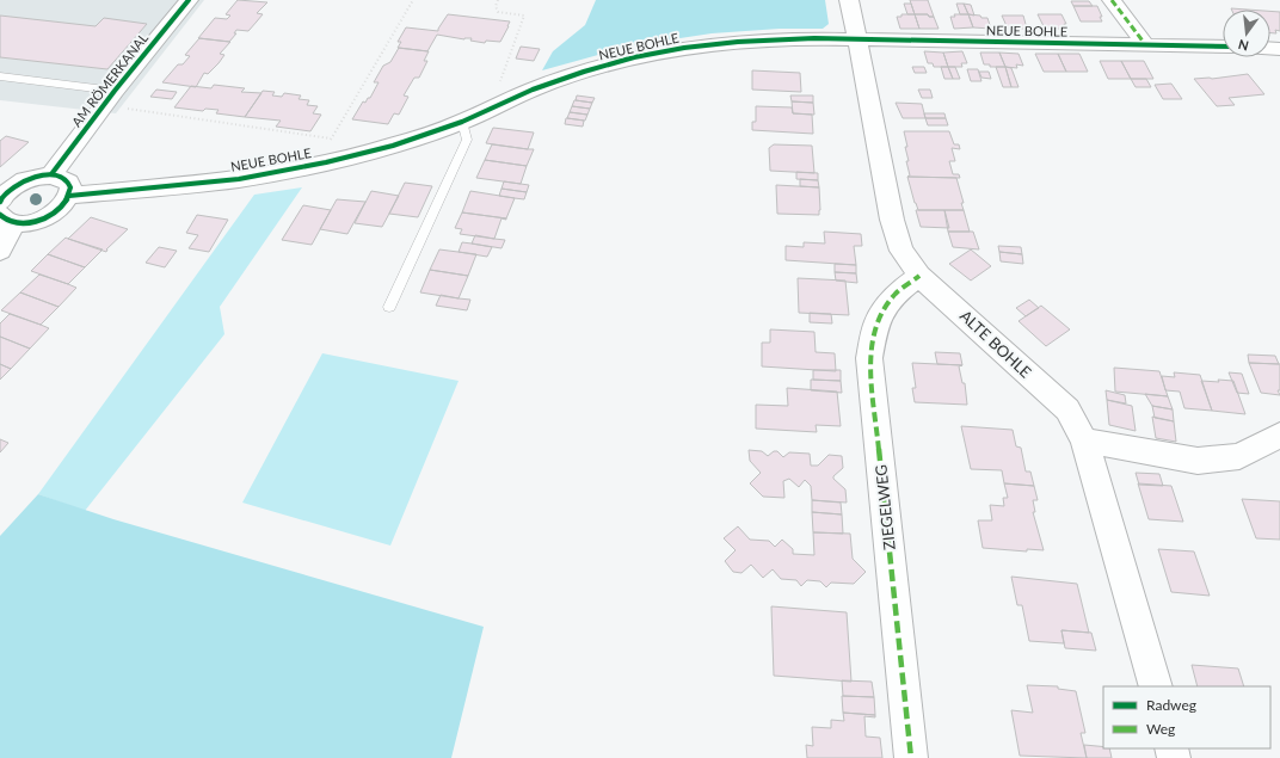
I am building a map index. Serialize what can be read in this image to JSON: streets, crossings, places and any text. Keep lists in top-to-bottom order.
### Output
{
  "streets": {
    "street": [
      "NEUE BOHLE",
      "AM RÖMERKANAL",
      "ALTE BOHLE",
      "ZIEGELWEG"
    ]
  },
  "crossings": [
    ["NEUE BOHLE", "ALTE BOHLE"],
    ["ALTE BOHLE", "ZIEGELWEG"]
  ],
  "legend": ["Radweg", "Weg"],
  "north": "bottom"
}
